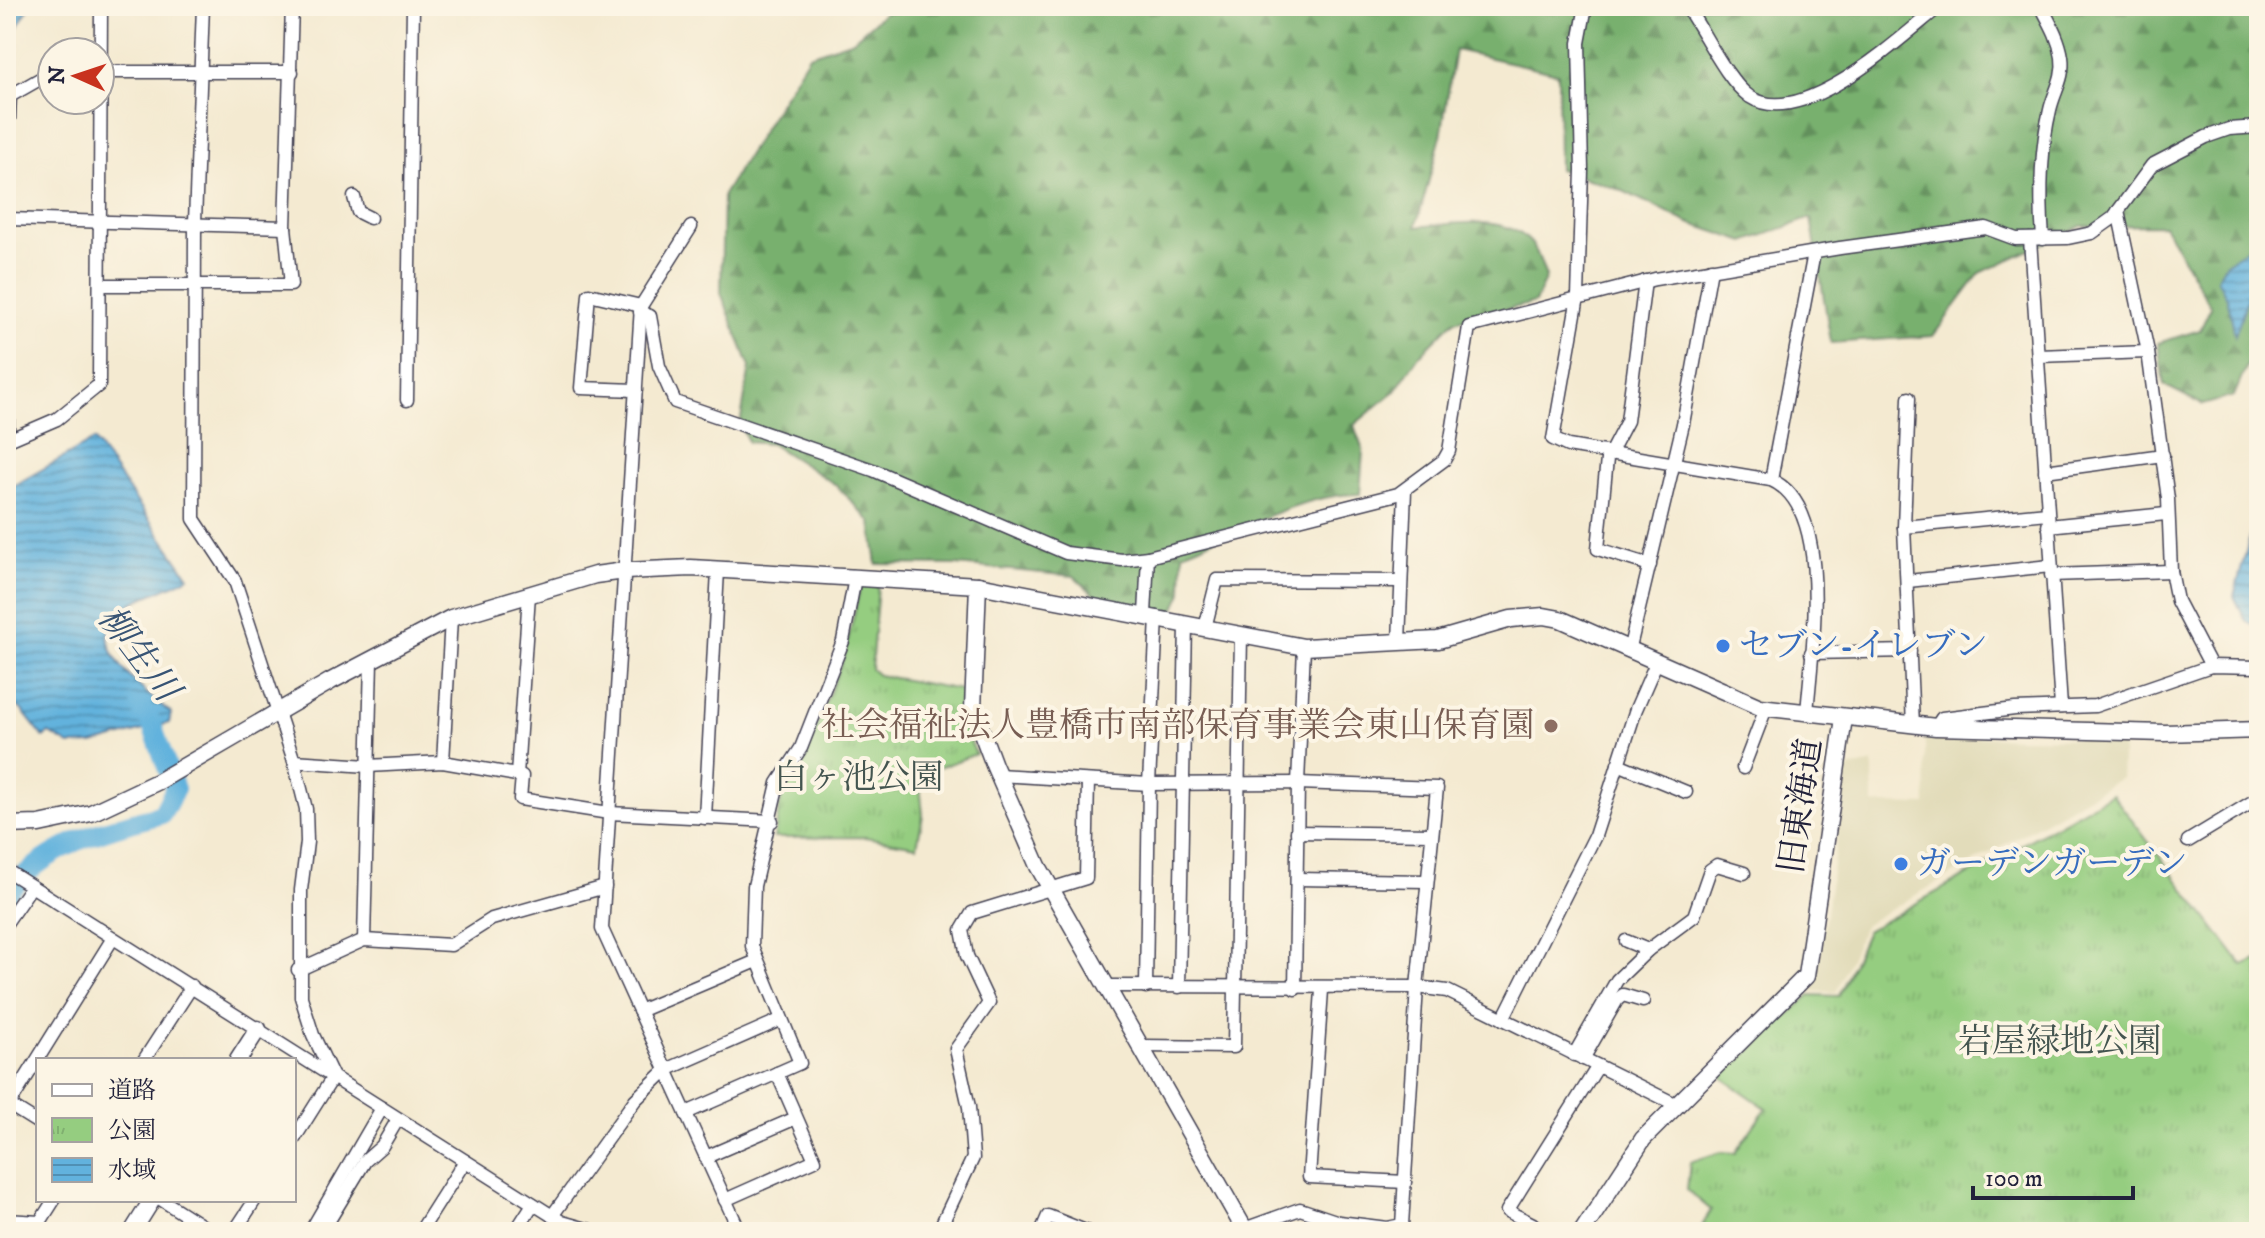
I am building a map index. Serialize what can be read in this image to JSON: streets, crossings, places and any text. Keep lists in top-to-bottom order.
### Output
{
  "streets": {
    "street": ["旧東海道"]
  },
  "water": ["柳生川"],
  "parks": ["白ヶ池公園", "岩屋緑地公園"],
  "places": ["セブン-イレブン", "社会福祉法人豊橋市南部保育事業会東山保育園", "ガーデンガーデン"],
  "legend": ["道路", "公園", "水域"],
  "scale_bar": "100 m",
  "north": "left"
}
